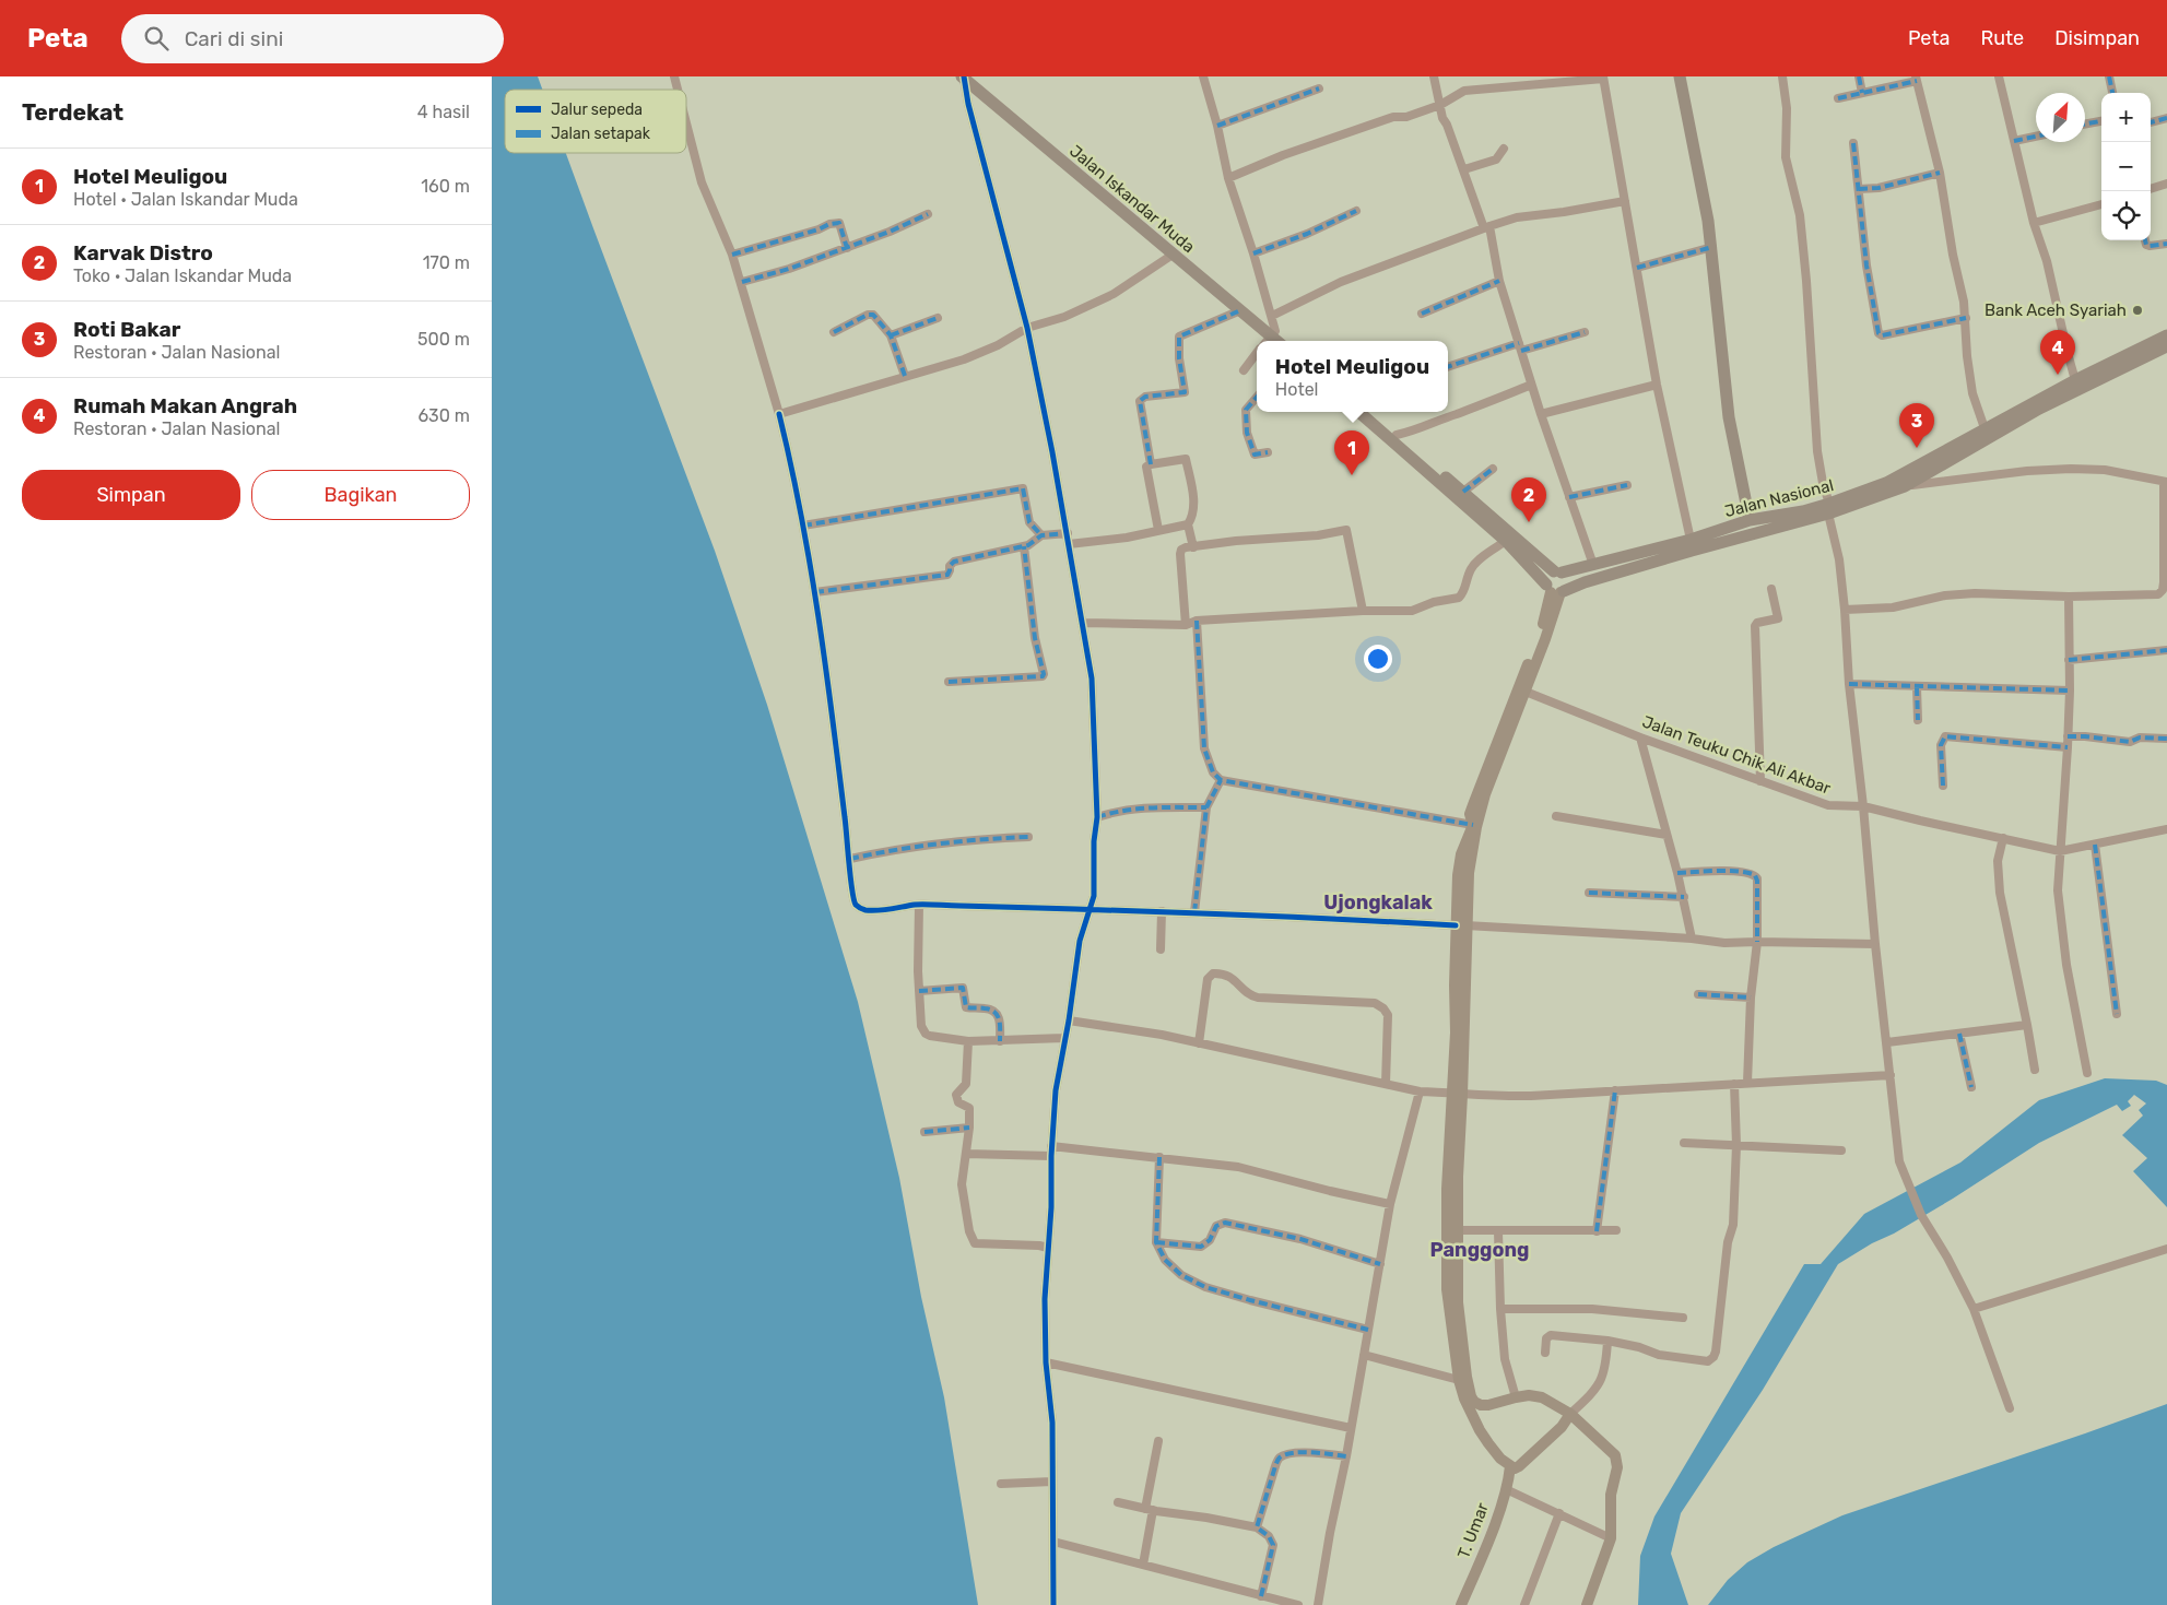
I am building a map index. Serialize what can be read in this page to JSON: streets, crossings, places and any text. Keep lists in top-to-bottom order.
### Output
{
  "streets": {
    "highway": ["Jalan Iskandar Muda", "Jalan Nasional"],
    "main road": ["T. Umar"],
    "street": ["Jalan Teuku Chik Ali Akbar"]
  },
  "districts": ["Ujongkalak", "Panggong"],
  "places": ["Bank Aceh Syariah"],
  "legend": ["Jalur sepeda", "Jalan setapak"],
  "north": "top right",
  "page": {
    "header": "Peta",
    "search": "Cari di sini",
    "nav": ["Peta", "Rute", "Disimpan"],
    "heading": ["Terdekat", "4 hasil"],
    "map_buttons": ["+", "−"],
    "list": [
      {
        "mark": "1",
        "name": "Hotel Meuligou",
        "note": "Hotel · Jalan Iskandar Muda",
        "value": "160 m"
      },
      {
        "mark": "2",
        "name": "Karvak Distro",
        "note": "Toko · Jalan Iskandar Muda",
        "value": "170 m"
      },
      {
        "mark": "3",
        "name": "Roti Bakar",
        "note": "Restoran · Jalan Nasional",
        "value": "500 m"
      },
      {
        "mark": "4",
        "name": "Rumah Makan Angrah",
        "note": "Restoran · Jalan Nasional",
        "value": "630 m"
      }
    ],
    "pins": [
      "4",
      "3",
      "1",
      "2"
    ],
    "popup": ["Hotel Meuligou", "Hotel"],
    "buttons": ["Simpan", "Bagikan"]
  }
}
